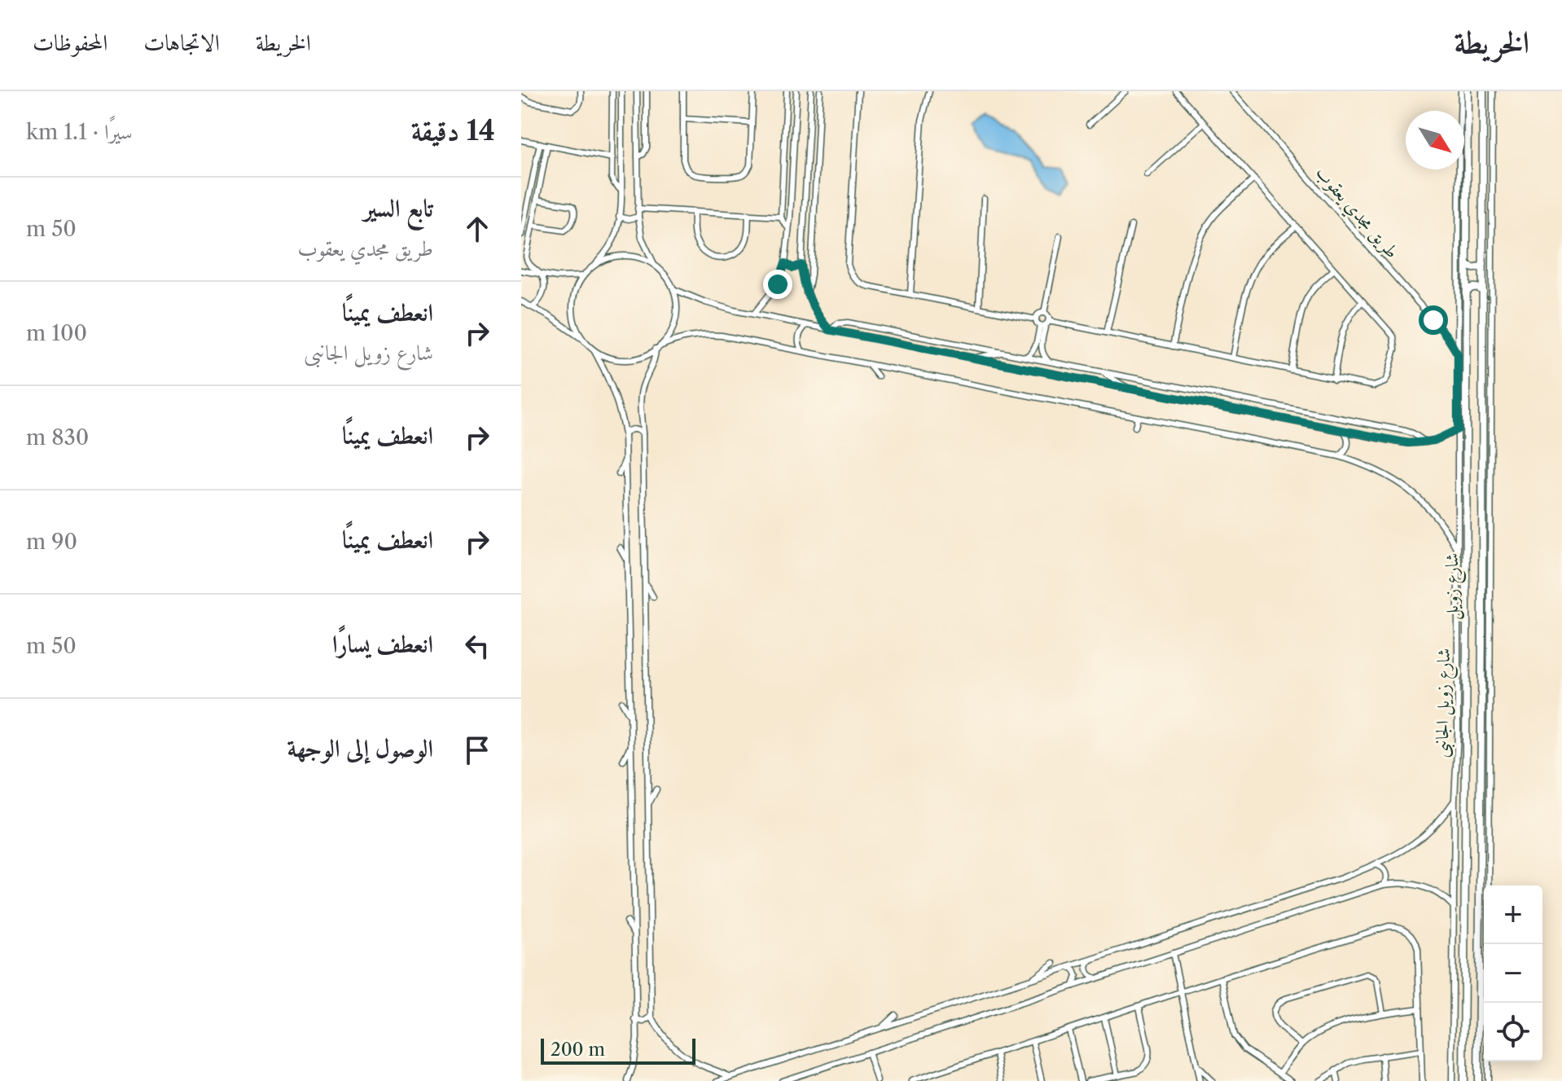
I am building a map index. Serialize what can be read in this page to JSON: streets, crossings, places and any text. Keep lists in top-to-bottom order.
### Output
{
  "streets": {
    "main road": ["شارع زويل"],
    "street": ["طريق مجدي يعقوب", "شارع زويل الجانبى"]
  },
  "crossings": [
    ["طريق مجدي يعقوب", "شارع زويل الجانبى"],
    ["شارع زويل", "شارع زويل الجانبى"]
  ],
  "scale_bar": "200 m",
  "north": "bottom right",
  "page": {
    "header": "الخريطة",
    "nav": ["الخريطة", "الاتجاهات", "المحفوظات"],
    "heading": ["14 دقيقة", "سيرًا · 1.1 km"],
    "list": [
      ["تابع السير", "طريق مجدي يعقوب", "50 m"],
      ["انعطف يمينًا", "شارع زويل الجانبى", "100 m"],
      ["انعطف يمينًا", "830 m"],
      ["انعطف يمينًا", "90 m"],
      ["انعطف يسارًا", "50 m"],
      "الوصول إلى الوجهة"
    ],
    "map_buttons": ["+", "−"],
    "scale": "200 m"
  }
}
